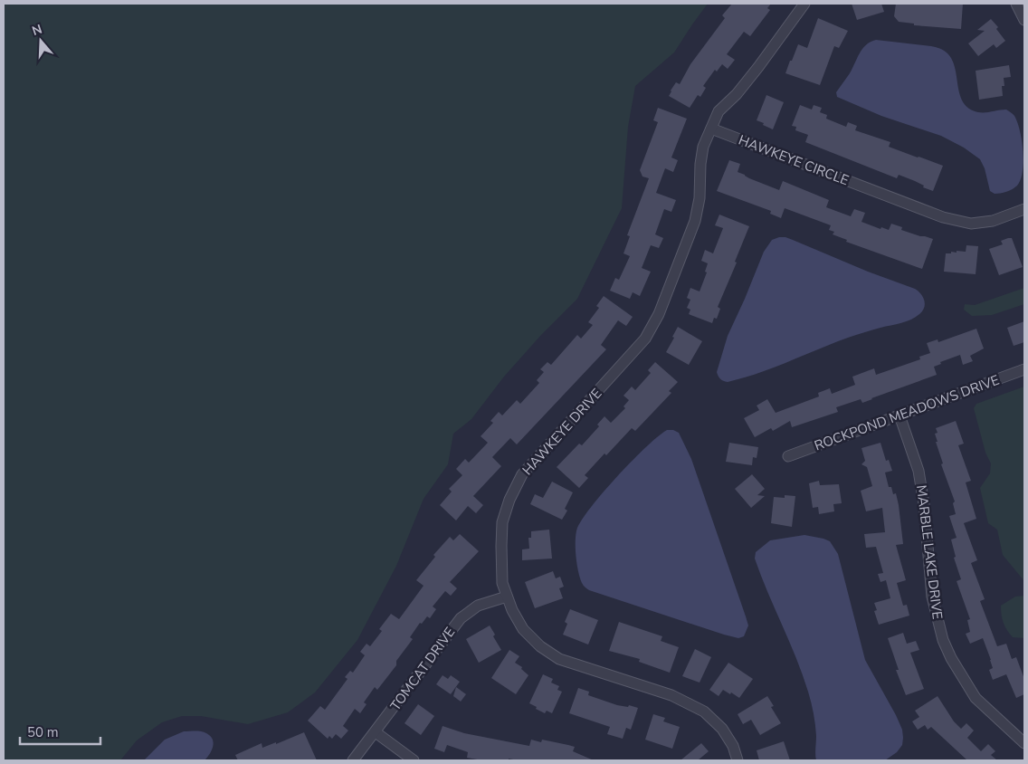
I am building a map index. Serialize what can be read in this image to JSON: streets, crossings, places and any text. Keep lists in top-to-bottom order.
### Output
{
  "streets": {
    "street": [
      "HAWKEYE CIRCLE",
      "ROCKPOND MEADOWS DRIVE",
      "HAWKEYE DRIVE",
      "MARBLE LAKE DRIVE",
      "TOMCAT DRIVE"
    ]
  },
  "crossings": [
    ["HAWKEYE CIRCLE", "HAWKEYE DRIVE"],
    ["ROCKPOND MEADOWS DRIVE", "MARBLE LAKE DRIVE"],
    ["HAWKEYE DRIVE", "TOMCAT DRIVE"]
  ],
  "scale_bar": "50 m",
  "north": "top"
}
